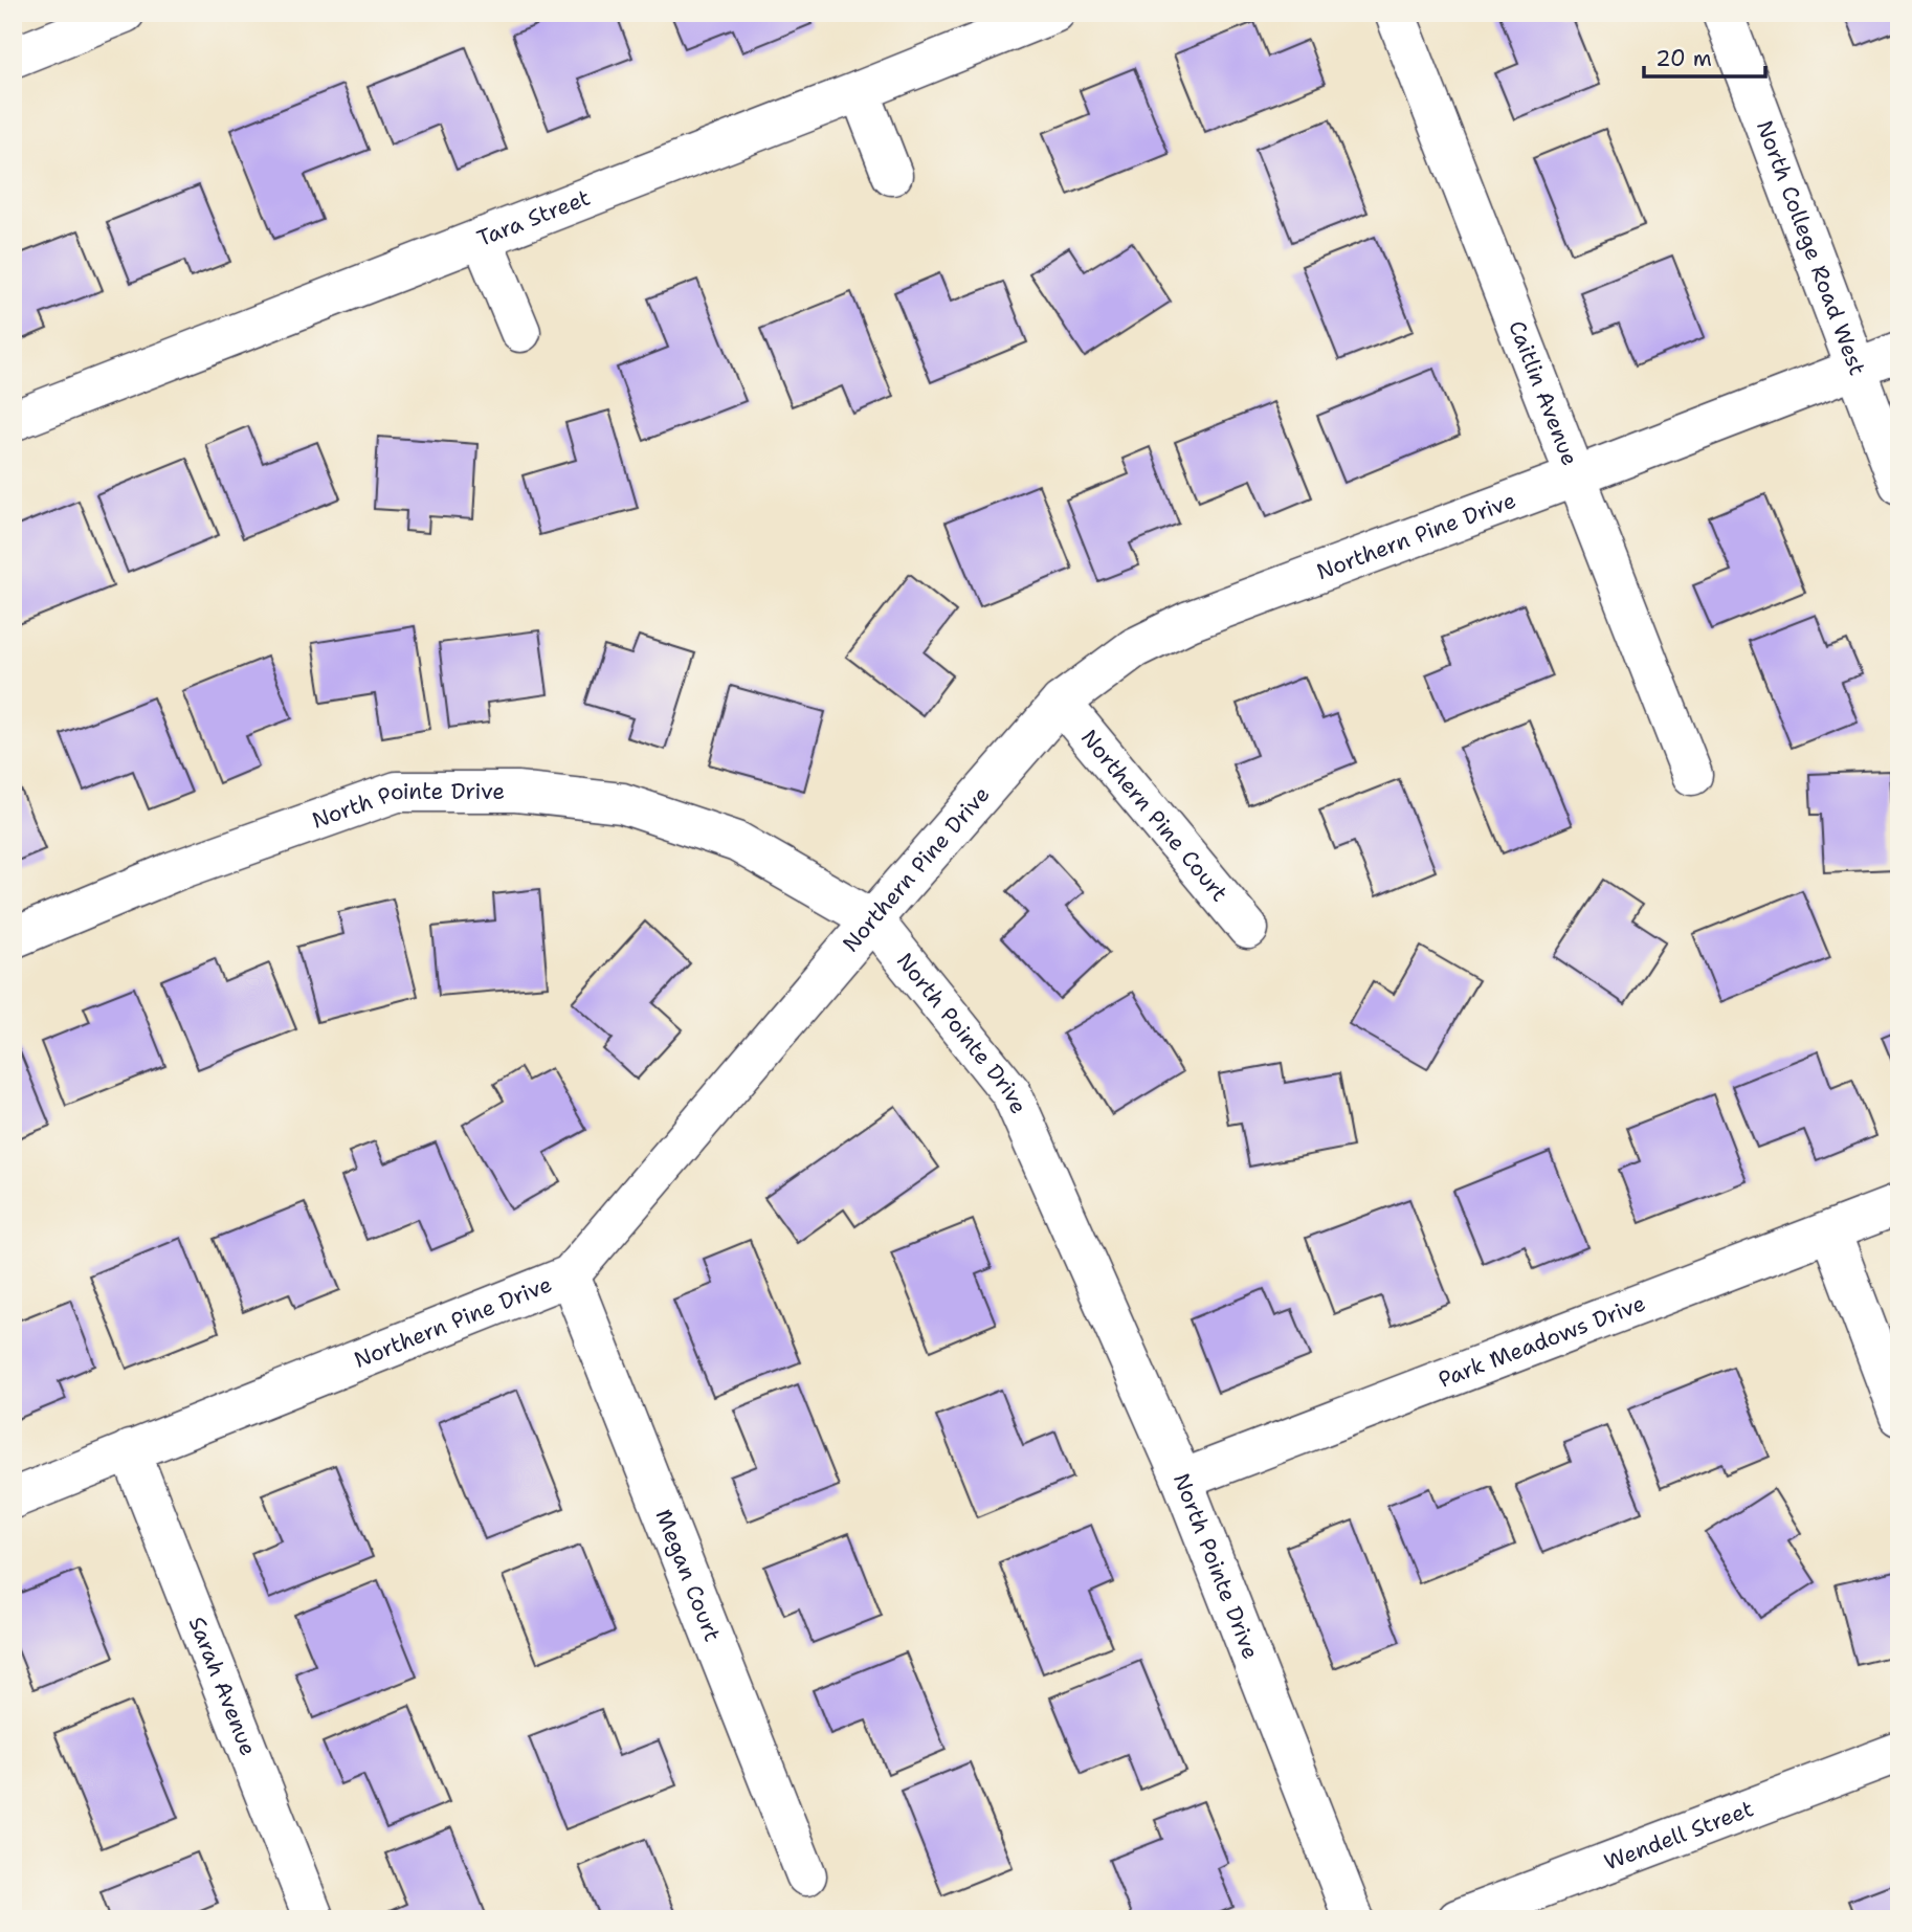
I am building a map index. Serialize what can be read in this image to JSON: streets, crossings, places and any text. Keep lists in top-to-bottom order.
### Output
{
  "streets": {
    "street": [
      "Tara Street",
      "North College Road West",
      "Caitlin Avenue",
      "Northern Pine Drive",
      "North Pointe Drive",
      "Northern Pine Court",
      "Park Meadows Drive",
      "Megan Court",
      "Sarah Avenue",
      "Wendell Street"
    ]
  },
  "crossings": [
    ["North College Road West", "Northern Pine Drive"],
    ["Caitlin Avenue", "Northern Pine Drive"],
    ["Northern Pine Drive", "North Pointe Drive"],
    ["Northern Pine Drive", "Northern Pine Court"],
    ["Northern Pine Drive", "Megan Court"],
    ["Northern Pine Drive", "Sarah Avenue"],
    ["North Pointe Drive", "Park Meadows Drive"]
  ],
  "scale_bar": "20 m"
}
